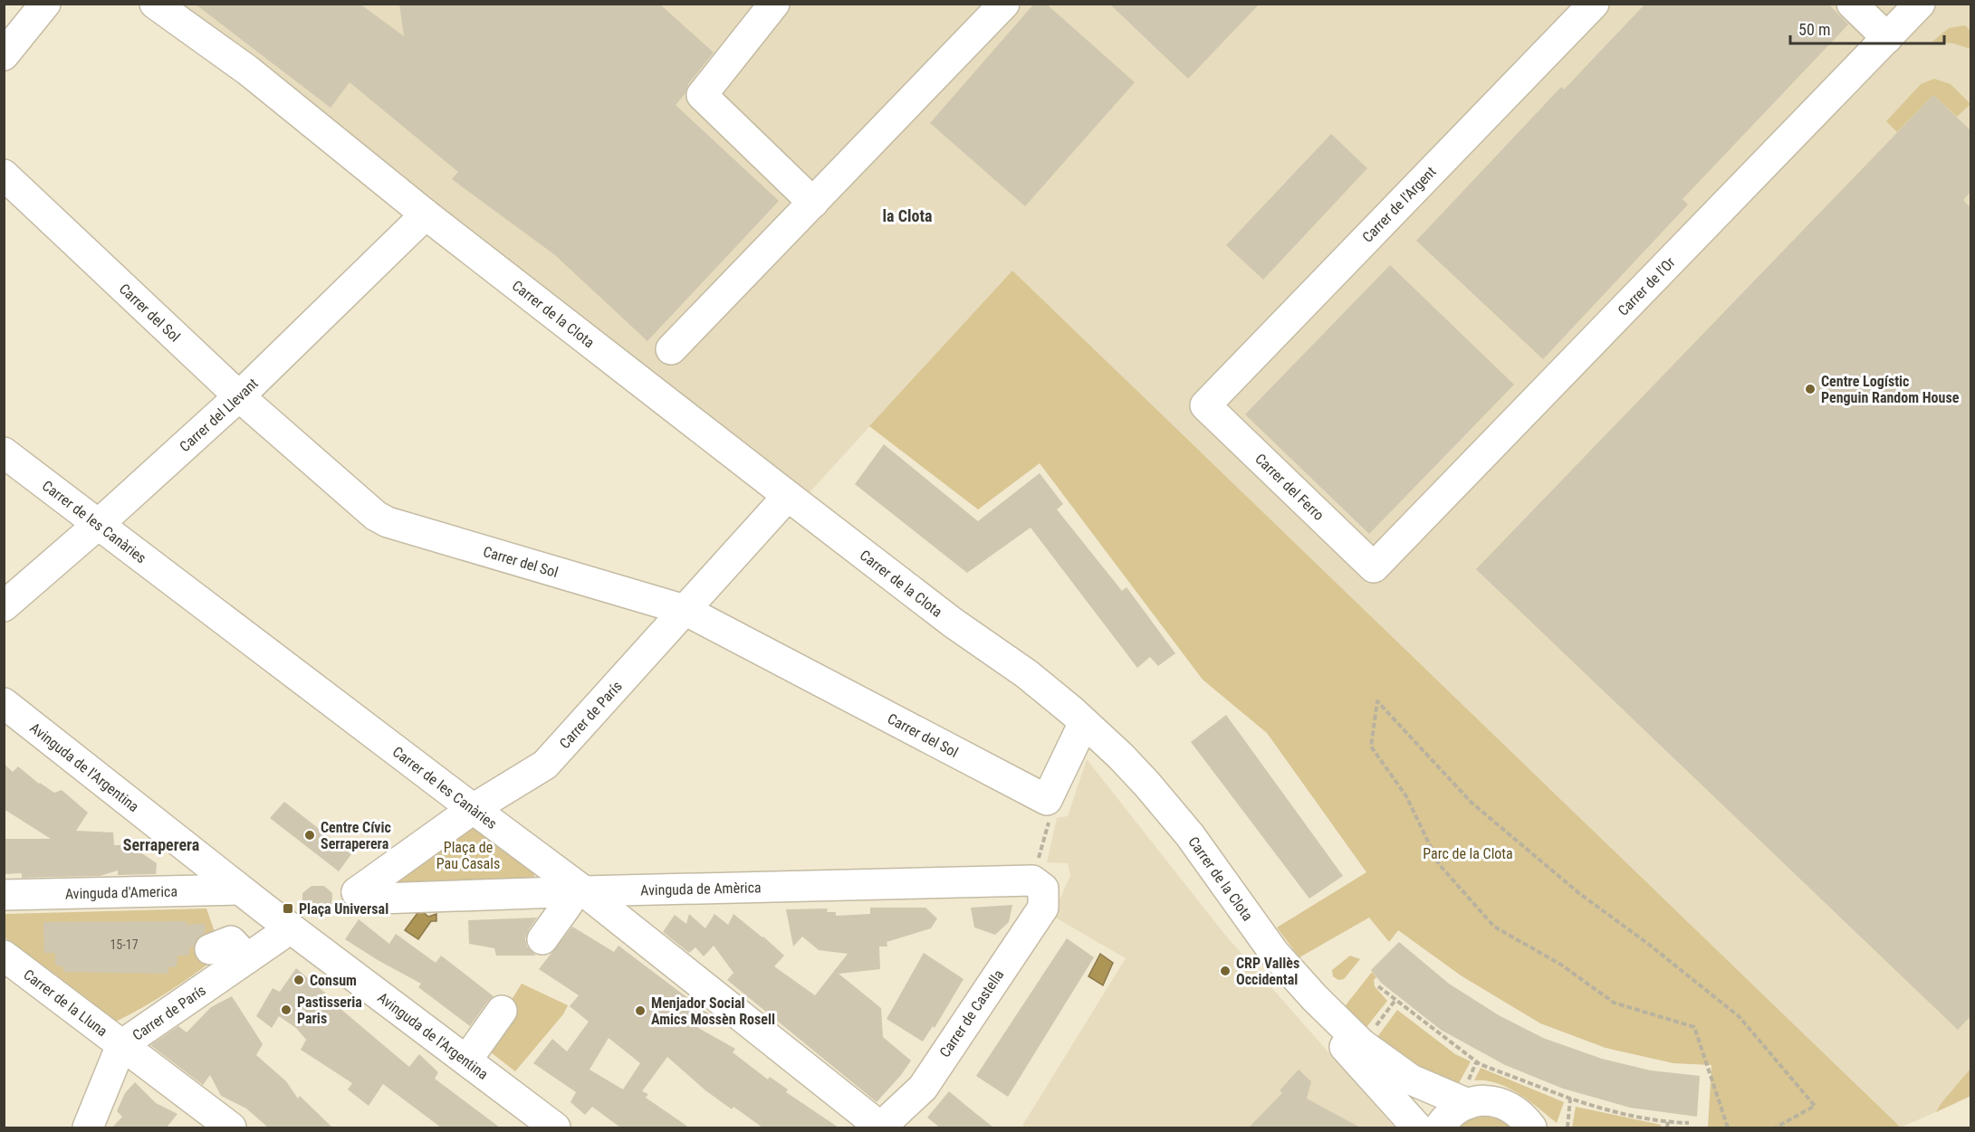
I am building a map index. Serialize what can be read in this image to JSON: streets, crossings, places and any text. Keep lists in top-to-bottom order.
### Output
{
  "streets": {
    "street": [
      "Carrer de l'Argent",
      "Carrer de l'Or",
      "Carrer del Sol",
      "Carrer de la Clota",
      "Carrer del Llevant",
      "Carrer del Ferro",
      "Carrer de les Canàries",
      "Carrer de París",
      "Avinguda de l'Argentina",
      "Avinguda de Amèrica",
      "Avinguda d'America",
      "Carrer de la Lluna",
      "Carrer de Castella"
    ]
  },
  "crossings": [
    ["Carrer de l'Argent", "Carrer del Ferro"],
    ["Carrer de l'Or", "Carrer del Ferro"],
    ["Carrer del Sol", "Carrer de la Clota"],
    ["Carrer del Sol", "Carrer del Llevant"],
    ["Carrer del Sol", "Carrer de París"],
    ["Carrer de la Clota", "Carrer del Llevant"],
    ["Carrer de la Clota", "Carrer de París"],
    ["Carrer del Llevant", "Carrer de les Canàries"],
    ["Carrer de les Canàries", "Carrer de París"],
    ["Carrer de les Canàries", "Avinguda de Amèrica"],
    ["Carrer de les Canàries", "Carrer de Castella"],
    ["Carrer de París", "Avinguda de l'Argentina"],
    ["Carrer de París", "Avinguda de Amèrica"],
    ["Carrer de París", "Carrer de la Lluna"],
    ["Avinguda de l'Argentina", "Avinguda d'America"],
    ["Avinguda de Amèrica", "Carrer de Castella"]
  ],
  "districts": ["la Clota", "Serraperera"],
  "parks": ["Plaça de Pau Casals", "Parc de la Clota"],
  "places": {
    "other": [
      "Centre Logístic Penguin Random House",
      "Centre Cívic Serraperera",
      "CRP Vallès Occidental",
      "Consum",
      "Pastisseria Paris",
      "Menjador Social Amics Mossèn Rosell"
    ],
    "transit": ["Plaça Universal"]
  },
  "house_numbers": ["15-17"],
  "scale_bar": "50 m"
}
